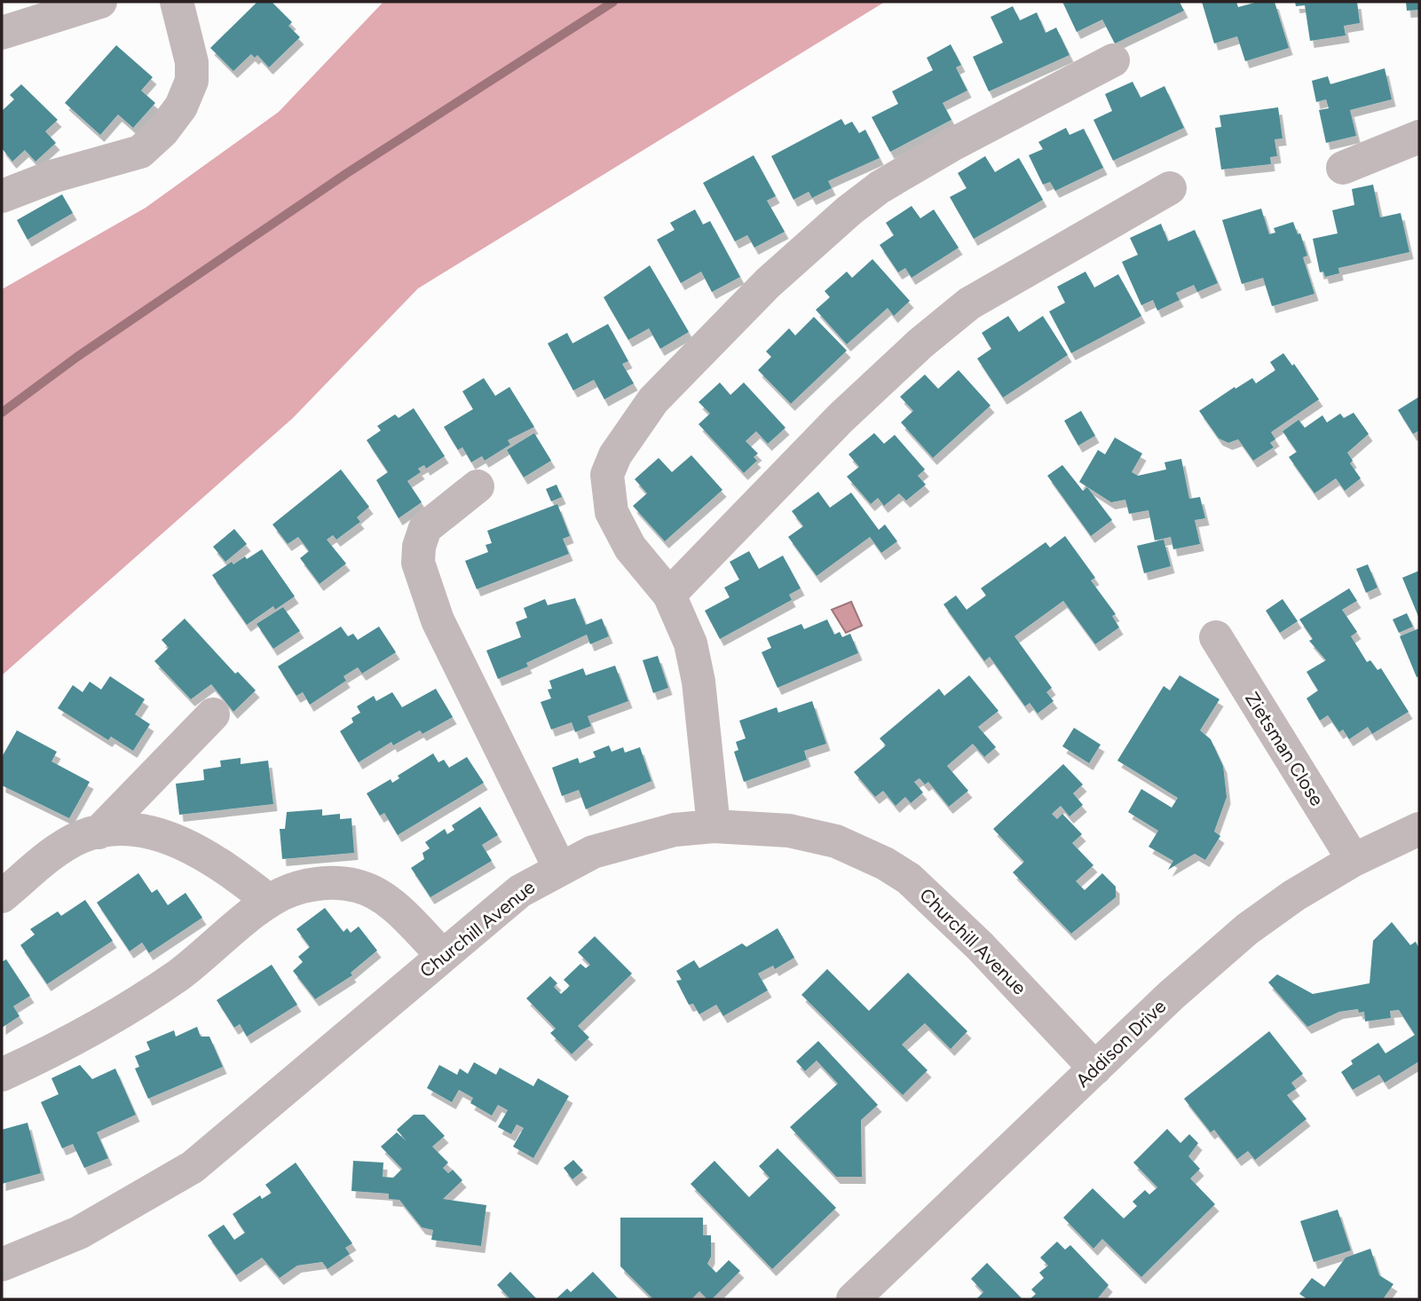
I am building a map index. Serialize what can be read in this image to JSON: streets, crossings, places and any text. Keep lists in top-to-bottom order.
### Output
{
  "streets": {
    "street": ["Zietsman Close", "Churchill Avenue", "Addison Drive"]
  },
  "crossings": [
    ["Zietsman Close", "Addison Drive"],
    ["Churchill Avenue", "Addison Drive"]
  ]
}
